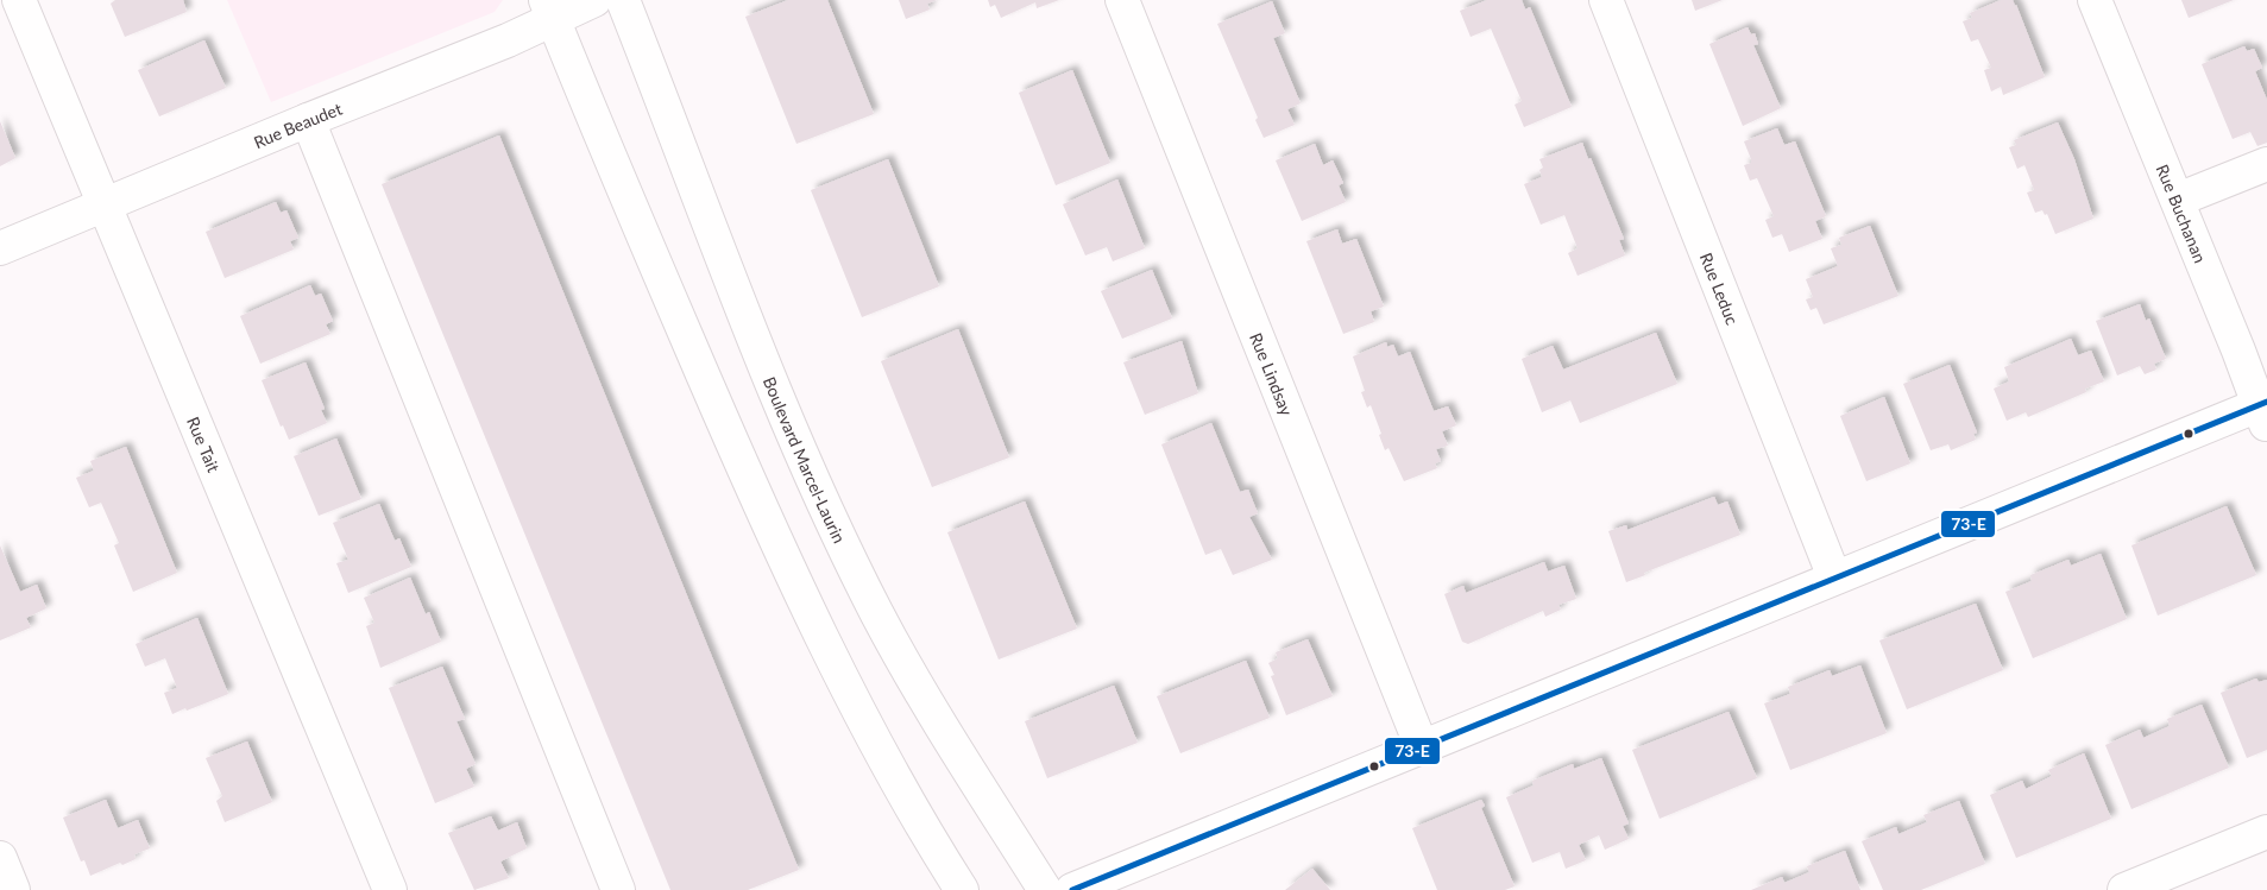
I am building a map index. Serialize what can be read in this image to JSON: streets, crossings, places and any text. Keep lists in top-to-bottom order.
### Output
{
  "streets": {
    "street": [
      "Rue Beaudet",
      "Rue Buchanan",
      "Rue Leduc",
      "Rue Lindsay",
      "Rue Tait",
      "Boulevard Marcel-Laurin"
    ]
  },
  "crossings": [
    ["Rue Beaudet", "Rue Tait"]
  ],
  "lines": ["transit line 73-E"]
}
